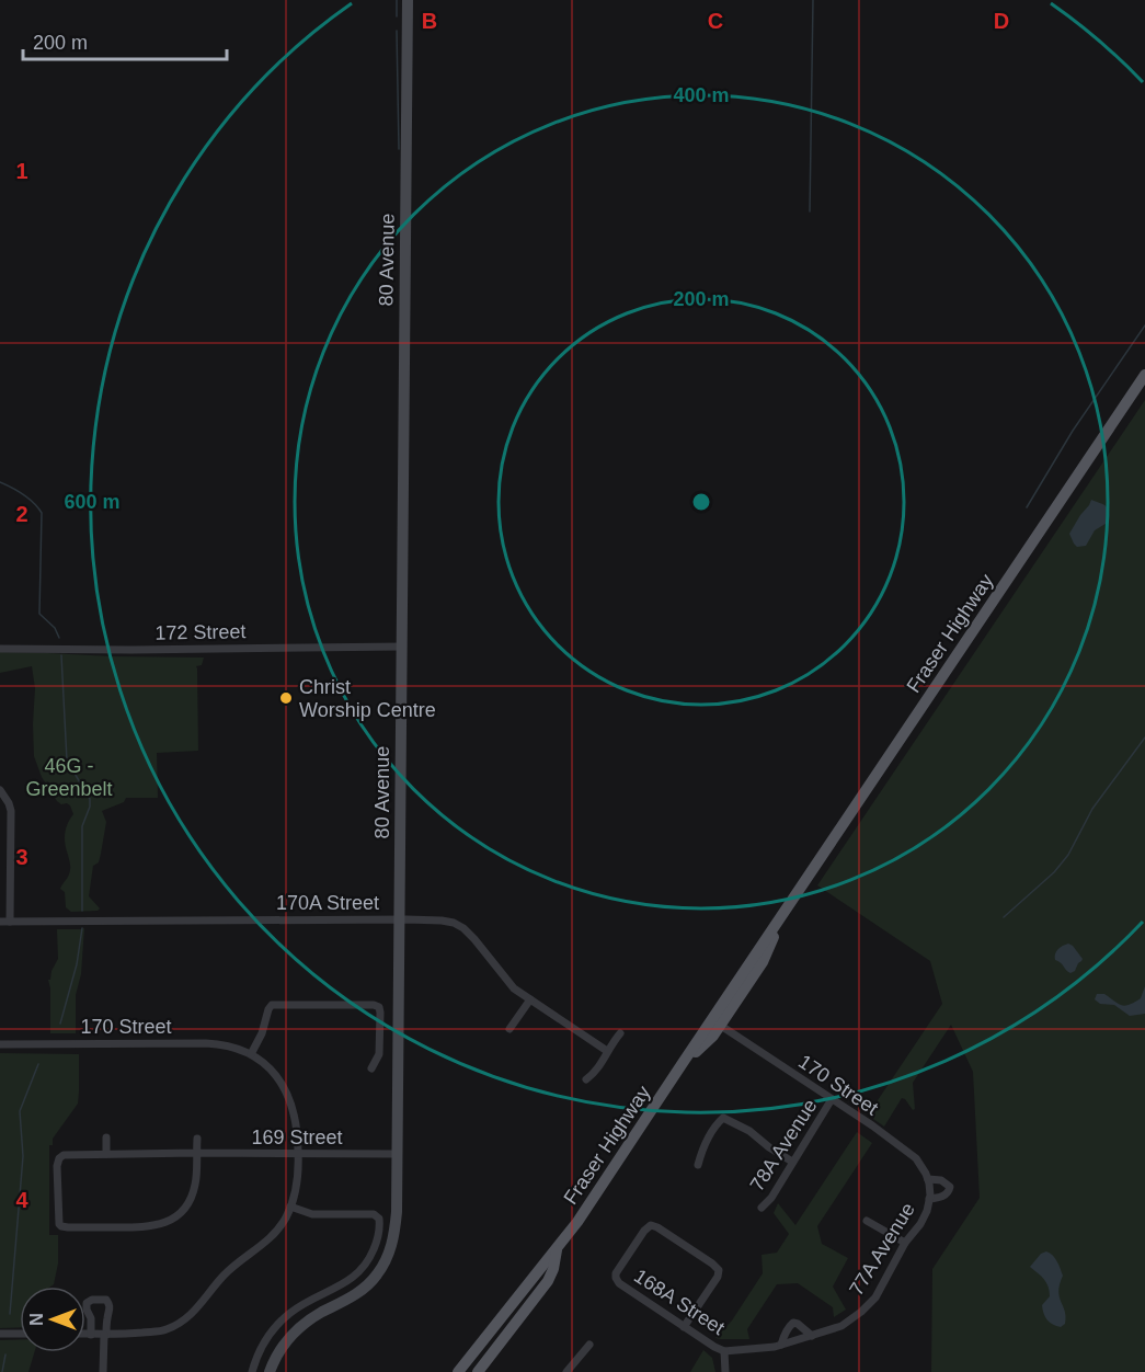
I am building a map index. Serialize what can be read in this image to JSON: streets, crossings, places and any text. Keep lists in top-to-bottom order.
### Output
{
  "streets": {
    "main road": ["80 Avenue", "Fraser Highway"],
    "street": [
      "172 Street",
      "170A Street",
      "170 Street",
      "169 Street",
      "78A Avenue",
      "77A Avenue",
      "168A Street"
    ]
  },
  "crossings": [
    ["80 Avenue", "172 Street"],
    ["80 Avenue", "170A Street"],
    ["80 Avenue", "169 Street"],
    ["Fraser Highway", "170 Street"],
    ["170 Street", "169 Street"],
    ["170 Street", "78A Avenue"],
    ["170 Street", "77A Avenue"],
    ["77A Avenue", "168A Street"]
  ],
  "parks": ["46G - Greenbelt"],
  "places": ["Christ Worship Centre"],
  "scale_bar": "200 m",
  "north": "left",
  "grid": {
    "columns": ["B", "C", "D"],
    "rows": [
      "1",
      "2",
      "3",
      "4"
    ]
  },
  "rings": ["400 m", "200 m", "600 m"]
}
